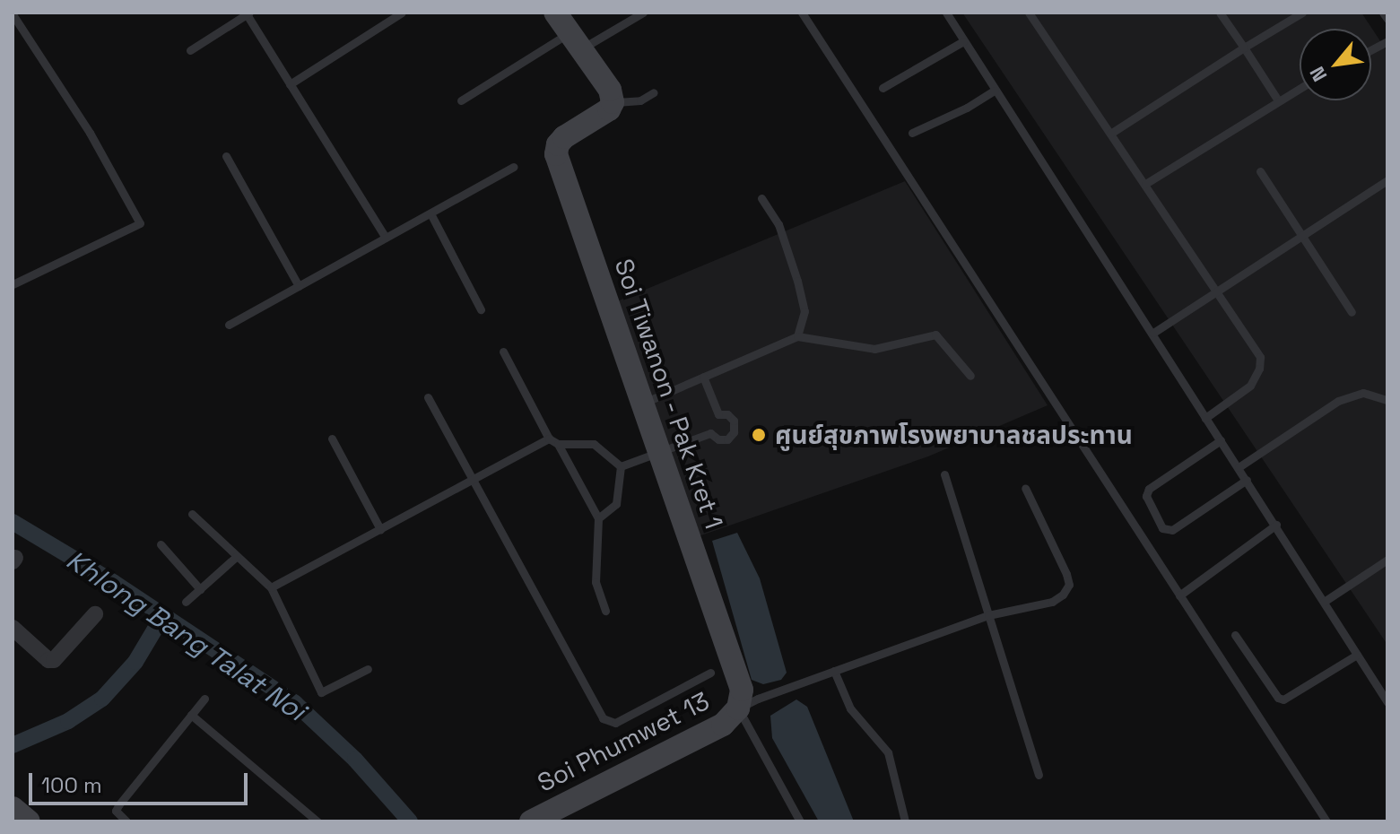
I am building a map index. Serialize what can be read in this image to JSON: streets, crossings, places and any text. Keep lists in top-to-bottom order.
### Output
{
  "streets": {
    "street": ["Soi Tiwanon - Pak Kret 1", "Soi Phumwet 13"]
  },
  "crossings": [
    ["Soi Tiwanon - Pak Kret 1", "Soi Phumwet 13"]
  ],
  "water": ["Khlong Bang Talat Noi"],
  "places": ["ศูนย์สุขภาพโรงพยาบาลชลประทาน"],
  "scale_bar": "100 m",
  "north": "bottom left"
}
